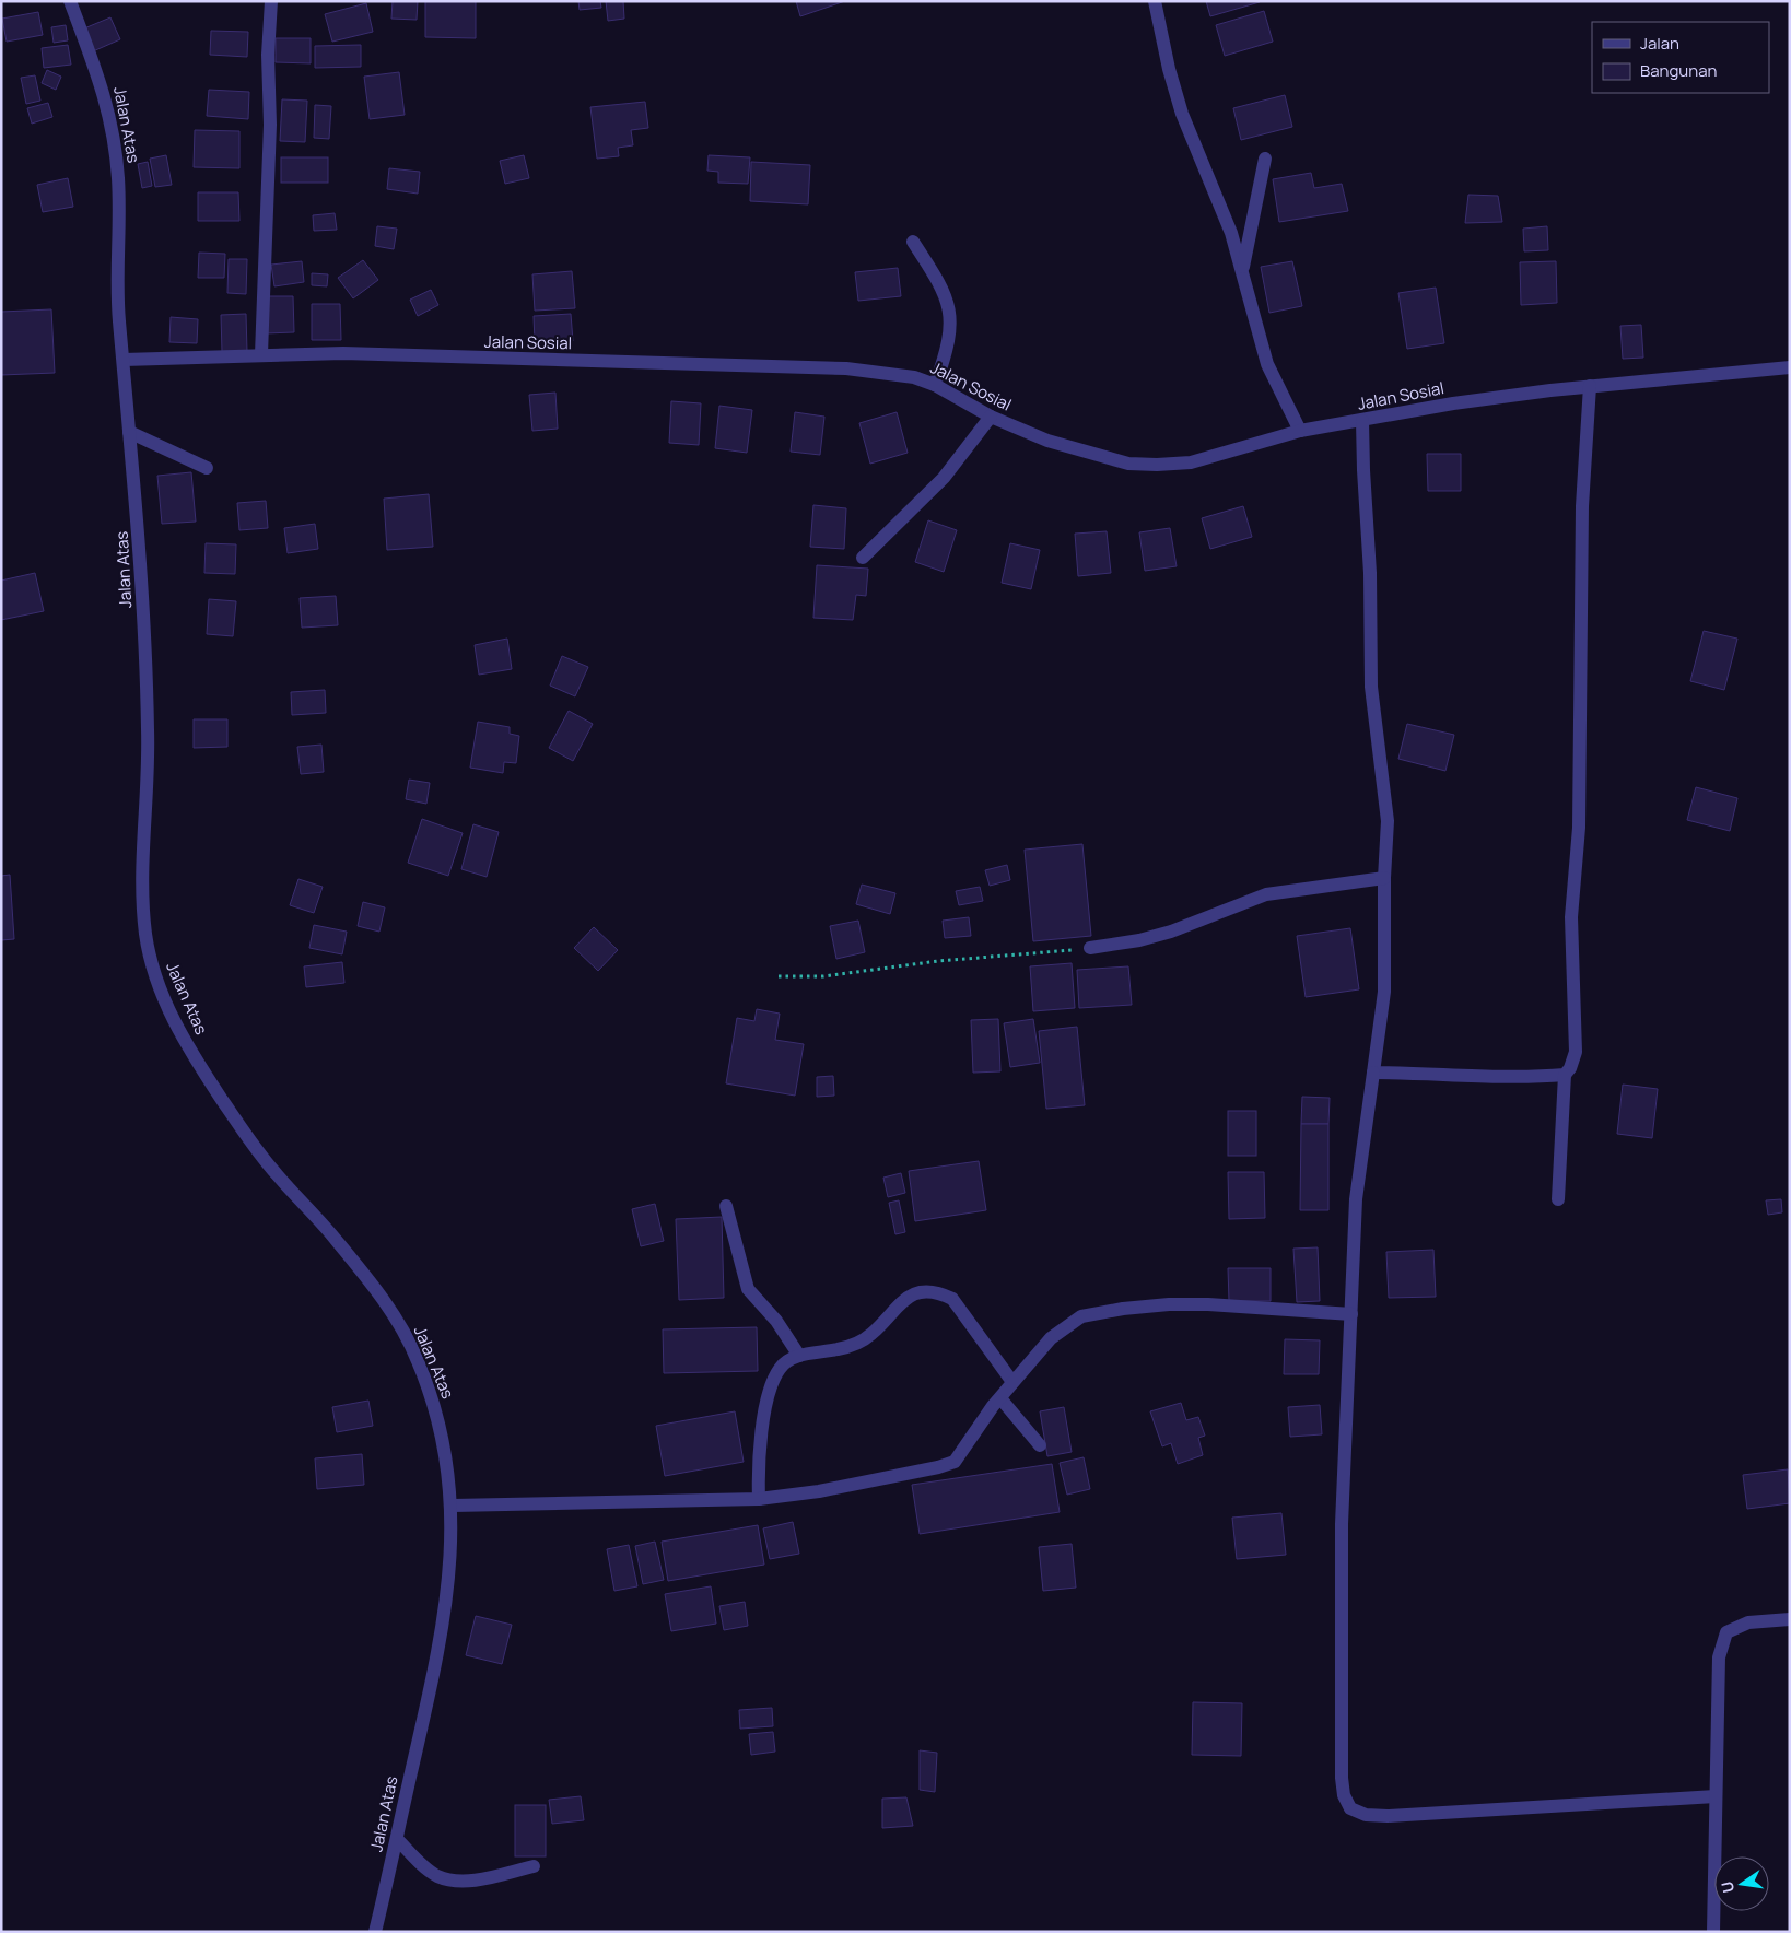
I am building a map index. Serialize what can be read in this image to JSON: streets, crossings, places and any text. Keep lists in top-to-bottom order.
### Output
{
  "streets": {
    "street": ["Jalan Atas", "Jalan Sosial"]
  },
  "crossings": [
    ["Jalan Atas", "Jalan Sosial"]
  ],
  "legend": ["Jalan", "Bangunan"],
  "north": "left"
}
